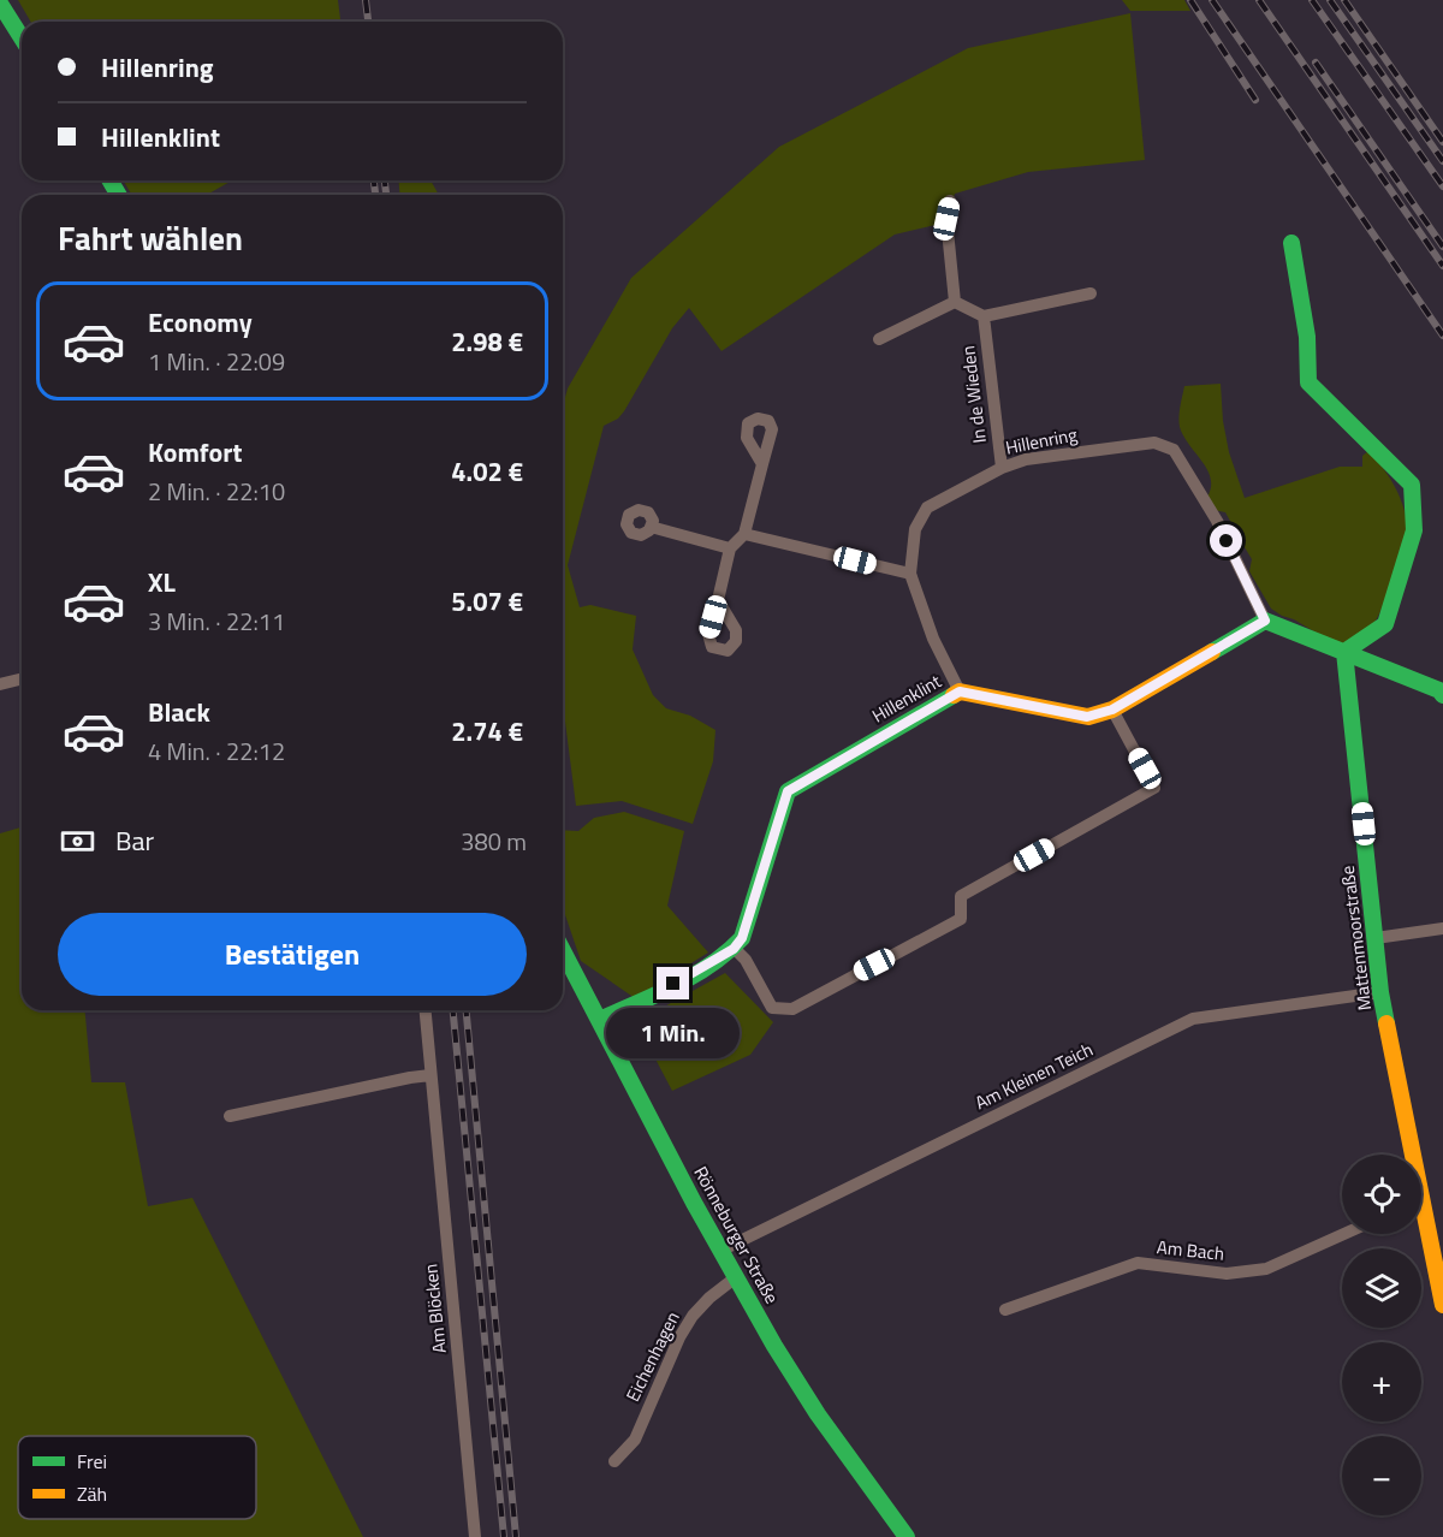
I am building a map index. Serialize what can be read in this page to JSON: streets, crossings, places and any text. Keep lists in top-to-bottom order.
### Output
{
  "streets": {
    "street": [
      "In de Wieden",
      "Hillenring",
      "Hillenklint",
      "Mattenmoorstraße",
      "Am Kleinen Teich",
      "Rönneburger Straße",
      "Am Bach",
      "Am Blöcken",
      "Eichenhagen"
    ]
  },
  "crossings": [
    ["In de Wieden", "Hillenring"],
    ["Hillenring", "Hillenklint"],
    ["Mattenmoorstraße", "Am Kleinen Teich"],
    ["Am Kleinen Teich", "Rönneburger Straße"],
    ["Rönneburger Straße", "Eichenhagen"]
  ],
  "legend": ["Frei", "Zäh"],
  "page": {
    "banner": ["Hillenring", "Hillenklint"],
    "heading": "Fahrt wählen",
    "list": [
      {
        "name": "Economy",
        "note": "1 Min. · 22:09",
        "value": "2.98 €"
      },
      {
        "name": "Komfort",
        "note": "2 Min. · 22:10",
        "value": "4.02 €"
      },
      {
        "name": "XL",
        "note": "3 Min. · 22:11",
        "value": "5.07 €"
      },
      {
        "name": "Black",
        "note": "4 Min. · 22:12",
        "value": "2.74 €"
      }
    ],
    "pay": ["Bar", "380 m"],
    "buttons": "Bestätigen",
    "bubble": "1 Min.",
    "map_buttons": ["+", "−"]
  }
}
